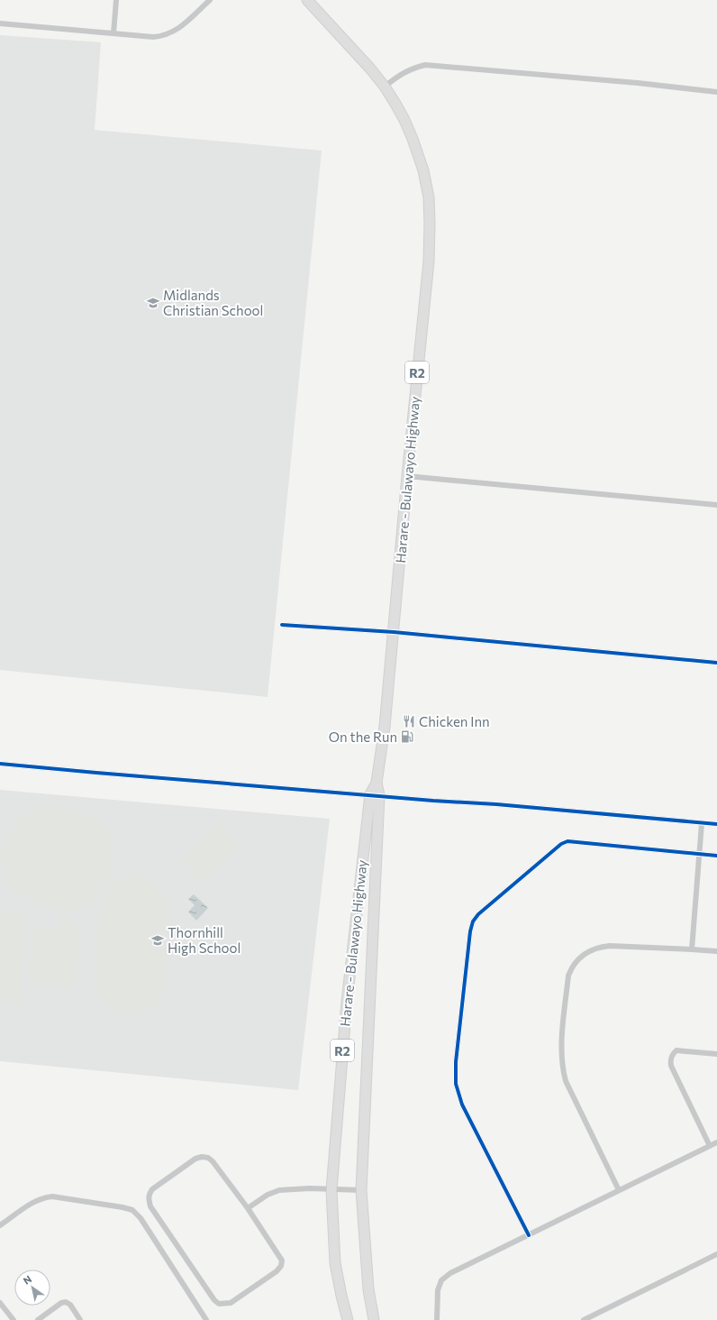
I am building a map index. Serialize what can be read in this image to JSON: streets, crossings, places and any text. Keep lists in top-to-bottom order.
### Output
{
  "streets": {
    "highway": ["R2", "Harare - Bulawayo Highway"]
  },
  "places": {
    "school or university": ["Midlands Christian School", "Thornhill High School"],
    "restaurant": ["Chicken Inn"],
    "fuel station": ["On the Run"]
  },
  "north": "top left"
}
